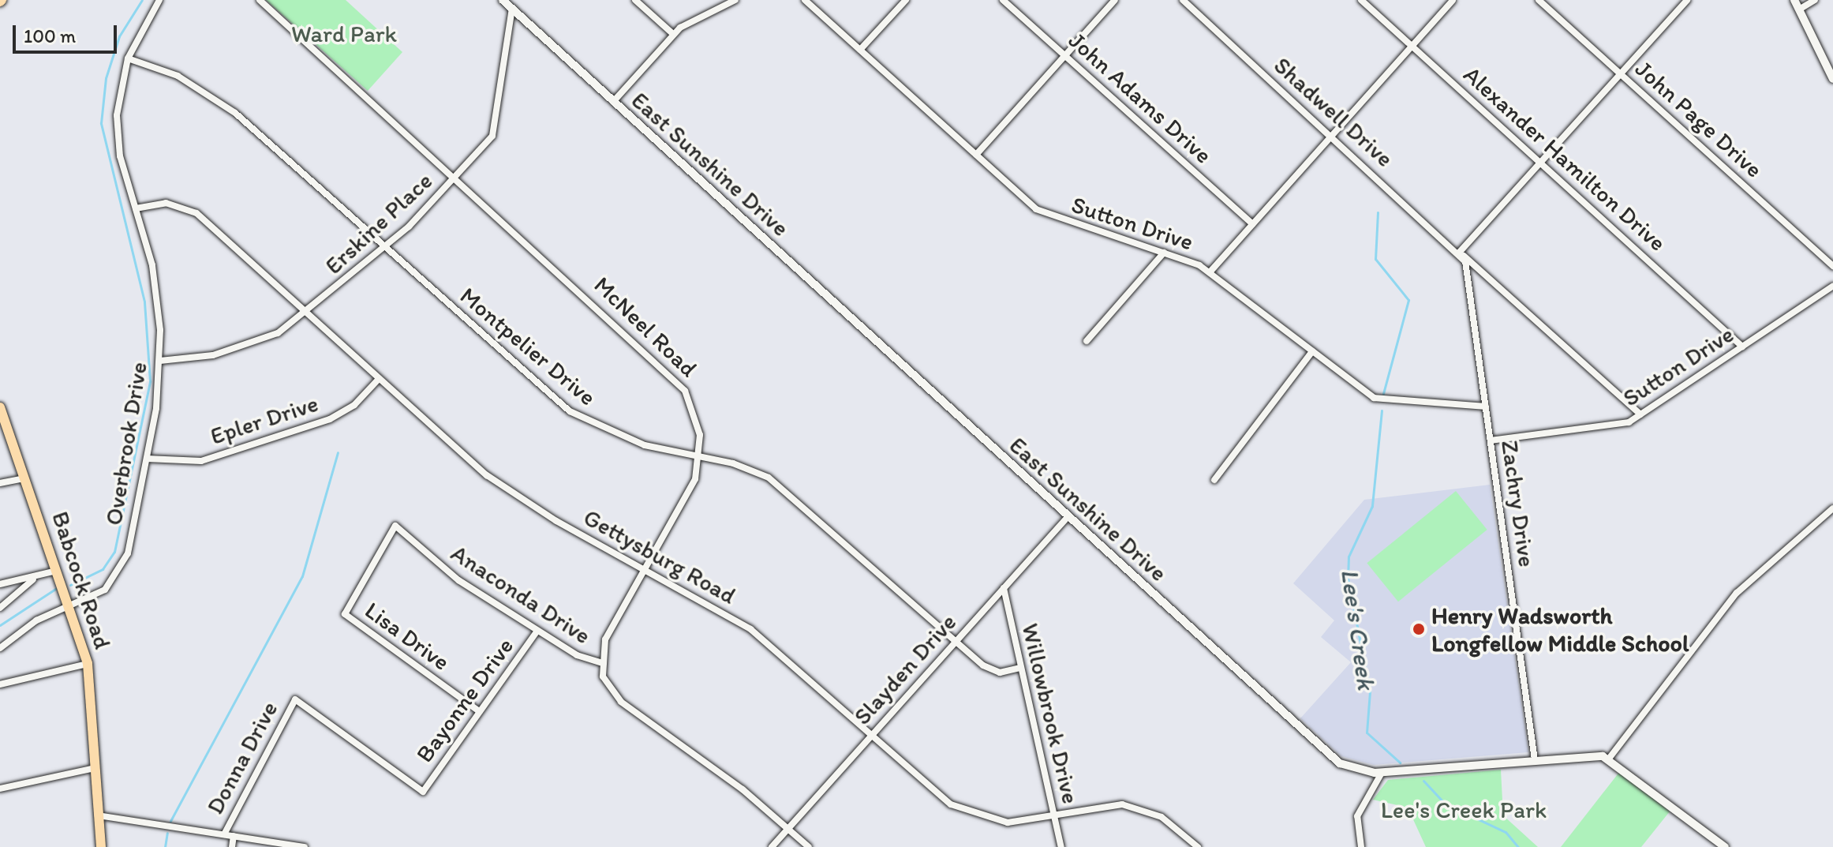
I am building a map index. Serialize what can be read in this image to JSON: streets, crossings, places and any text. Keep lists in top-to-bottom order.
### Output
{
  "streets": {
    "main road": ["Babcock Road"],
    "street": [
      "John Adams Drive",
      "Shadwell Drive",
      "John Page Drive",
      "Alexander Hamilton Drive",
      "East Sunshine Drive",
      "Erskine Place",
      "Sutton Drive",
      "McNeel Road",
      "Montpelier Drive",
      "Epler Drive",
      "Overbrook Drive",
      "Zachry Drive",
      "Gettysburg Road",
      "Anaconda Drive",
      "Lisa Drive",
      "Slayden Drive",
      "Bayonne Drive",
      "Willowbrook Drive",
      "Donna Drive"
    ]
  },
  "crossings": [
    ["Shadwell Drive", "Sutton Drive"],
    ["Shadwell Drive", "Zachry Drive"],
    ["Alexander Hamilton Drive", "Sutton Drive"],
    ["East Sunshine Drive", "Erskine Place"],
    ["East Sunshine Drive", "Zachry Drive"],
    ["East Sunshine Drive", "Slayden Drive"],
    ["Erskine Place", "McNeel Road"],
    ["Erskine Place", "Montpelier Drive"],
    ["Erskine Place", "Overbrook Drive"],
    ["Erskine Place", "Gettysburg Road"],
    ["Sutton Drive", "Zachry Drive"],
    ["McNeel Road", "Montpelier Drive"],
    ["McNeel Road", "Gettysburg Road"],
    ["McNeel Road", "Anaconda Drive"],
    ["Montpelier Drive", "Overbrook Drive"],
    ["Montpelier Drive", "Slayden Drive"],
    ["Montpelier Drive", "Willowbrook Drive"],
    ["Epler Drive", "Overbrook Drive"],
    ["Epler Drive", "Gettysburg Road"],
    ["Overbrook Drive", "Gettysburg Road"],
    ["Overbrook Drive", "Babcock Road"],
    ["Gettysburg Road", "Slayden Drive"],
    ["Gettysburg Road", "Willowbrook Drive"],
    ["Anaconda Drive", "Lisa Drive"],
    ["Anaconda Drive", "Bayonne Drive"],
    ["Lisa Drive", "Bayonne Drive"],
    ["Slayden Drive", "Willowbrook Drive"],
    ["Bayonne Drive", "Donna Drive"]
  ],
  "water": ["Lee's Creek"],
  "parks": ["Ward Park", "Lee's Creek Park"],
  "places": ["Henry Wadsworth Longfellow Middle School"],
  "scale_bar": "100 m"
}
